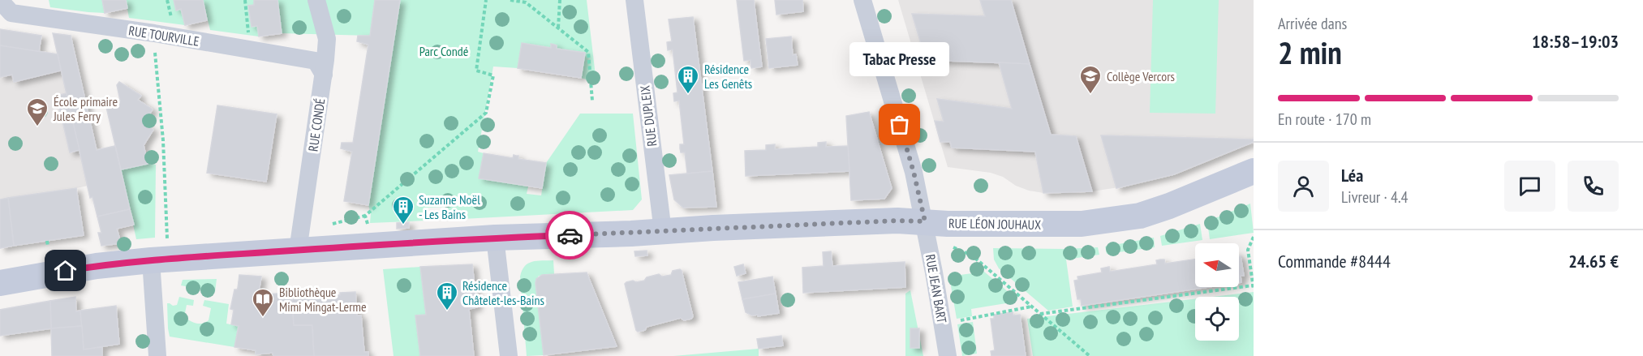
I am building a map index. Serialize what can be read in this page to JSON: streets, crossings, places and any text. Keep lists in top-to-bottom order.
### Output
{
  "streets": {
    "street": [
      "RUE TOURVILLE",
      "RUE DUPLEIX",
      "RUE CONDÉ",
      "RUE LÉON JOUHAUX",
      "RUE JEAN BART"
    ]
  },
  "crossings": [
    ["RUE TOURVILLE", "RUE CONDÉ"],
    ["RUE DUPLEIX", "RUE LÉON JOUHAUX"],
    ["RUE CONDÉ", "RUE LÉON JOUHAUX"],
    ["RUE LÉON JOUHAUX", "RUE JEAN BART"]
  ],
  "parks": ["Parc Condé"],
  "places": {
    "building": ["Résidence Les Genêts", "Suzanne Noël - Les Bains", "Résidence Châtelet-les-Bains"],
    "school or university": ["Collège Vercors", "École primaire Jules Ferry"],
    "other": ["Tabac Presse"],
    "library": ["Bibliothèque Mimi Mingat-Lerme"]
  },
  "north": "left",
  "page": {
    "heading": ["2 min", "Arrivée dans", "18:58–19:03"],
    "panel": [
      "Léa",
      "Livreur · 4.4",
      "Commande #8444",
      "24.65 €"
    ],
    "bubble": "Tabac Presse",
    "bar": "En route · 170 m"
  }
}
